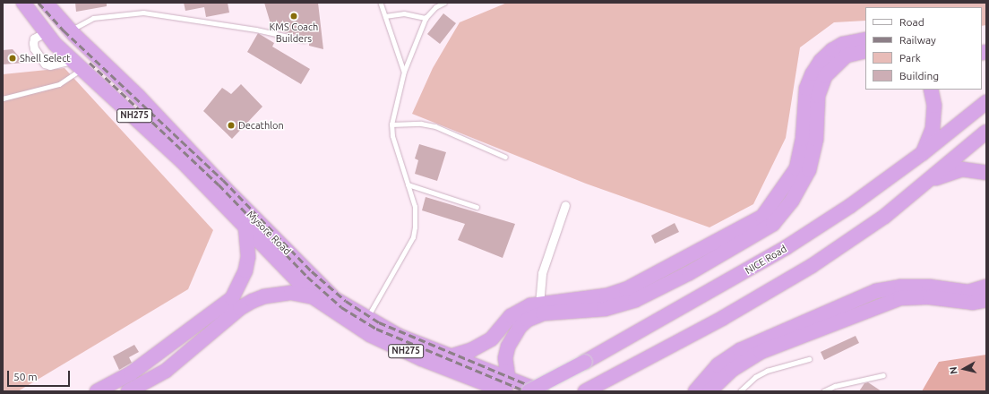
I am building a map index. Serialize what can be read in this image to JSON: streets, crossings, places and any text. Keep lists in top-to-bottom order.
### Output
{
  "streets": {
    "highway": ["NH275", "Mysore Road", "NICE Road"]
  },
  "places": ["KMS Coach Builders", "Shell Select", "Decathlon"],
  "legend": [
    "Road",
    "Railway",
    "Park",
    "Building"
  ],
  "scale_bar": "50 m",
  "north": "left"
}
